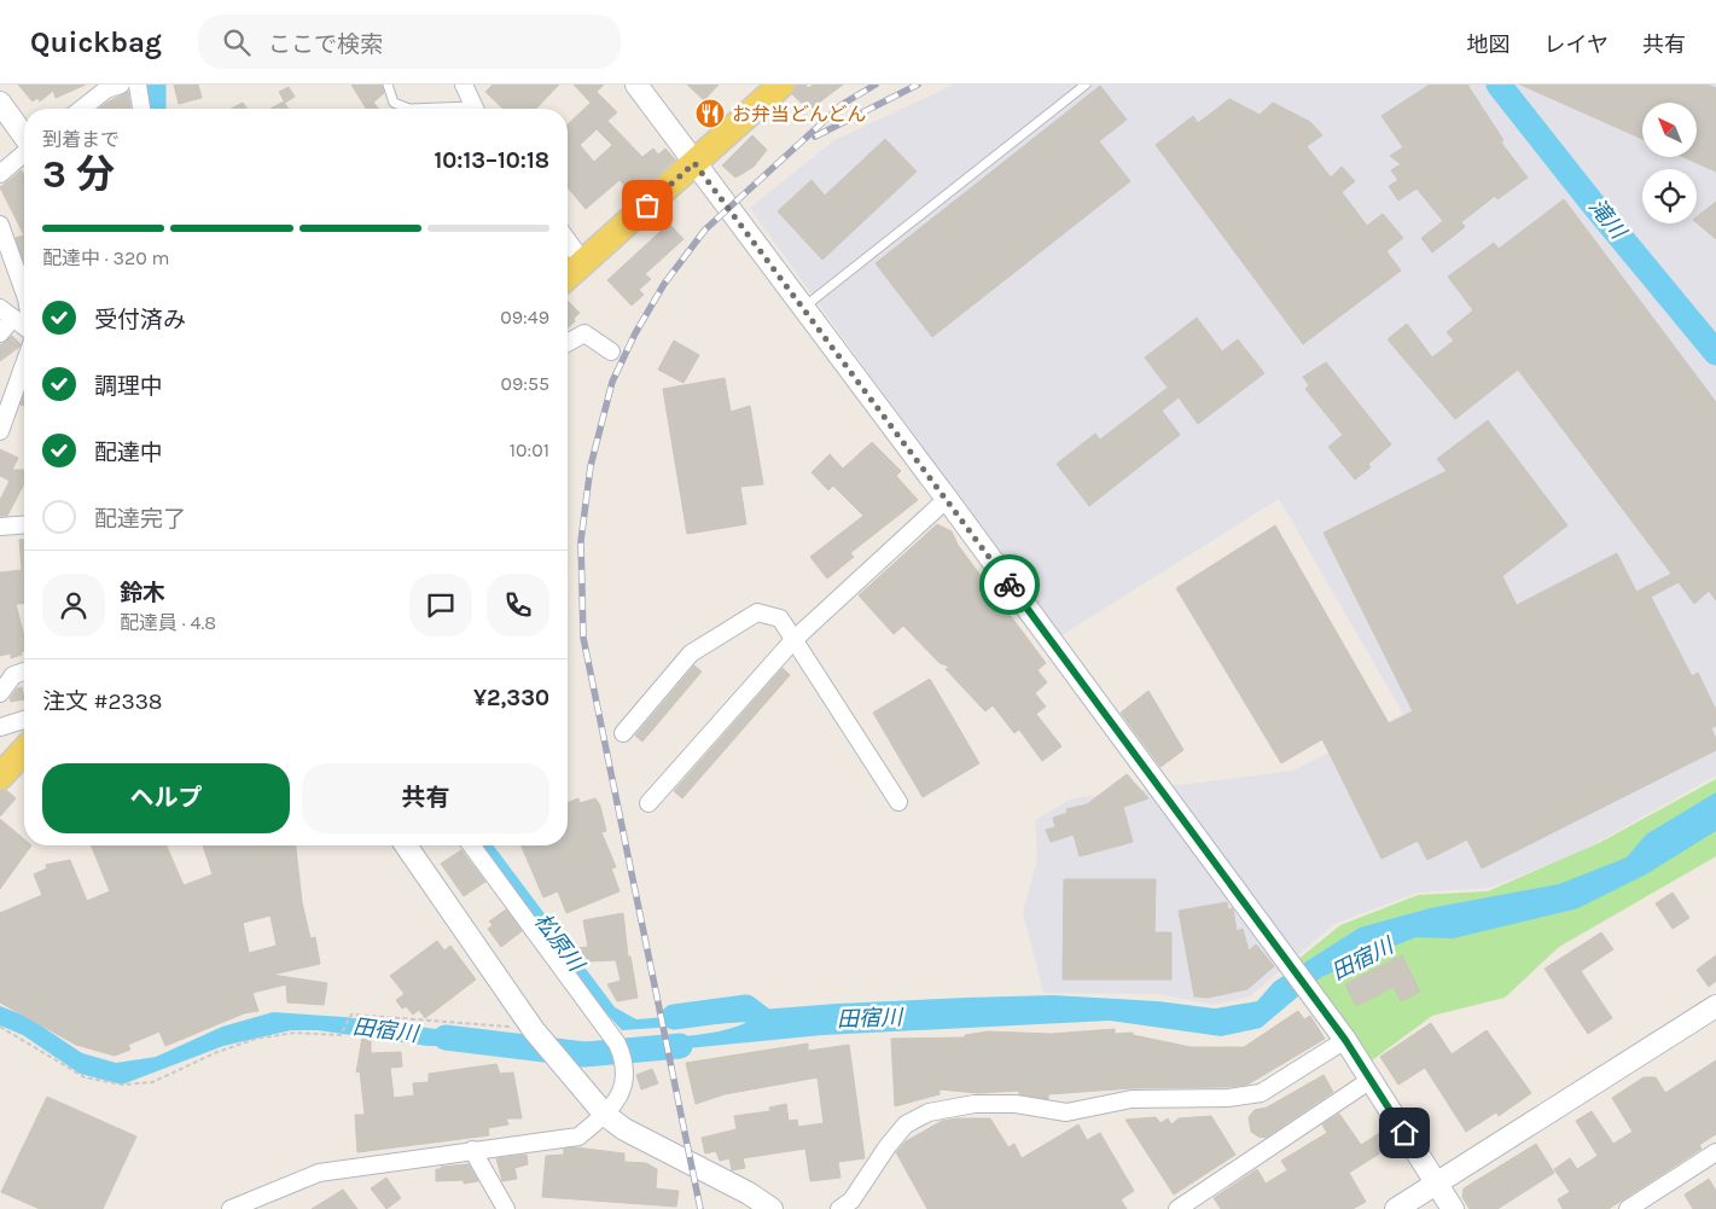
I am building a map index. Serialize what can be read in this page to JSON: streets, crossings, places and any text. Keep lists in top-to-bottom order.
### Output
{
  "water": ["滝川", "松原川", "田宿川"],
  "places": {
    "restaurant": ["お弁当どんどん"]
  },
  "north": "top left",
  "page": {
    "header": "Quickbag",
    "search": "ここで検索",
    "nav": ["地図", "レイヤ", "共有"],
    "heading": ["3 分", "到着まで", "10:13–10:18"],
    "panel": [
      "鈴木",
      "配達員 · 4.8",
      "注文 #2338",
      "¥2,330"
    ],
    "bar": "配達中 · 320 m",
    "list": [
      ["受付済み", "09:49"],
      ["調理中", "09:55"],
      ["配達中", "10:01"],
      "配達完了"
    ],
    "buttons": ["ヘルプ", "共有"]
  }
}
